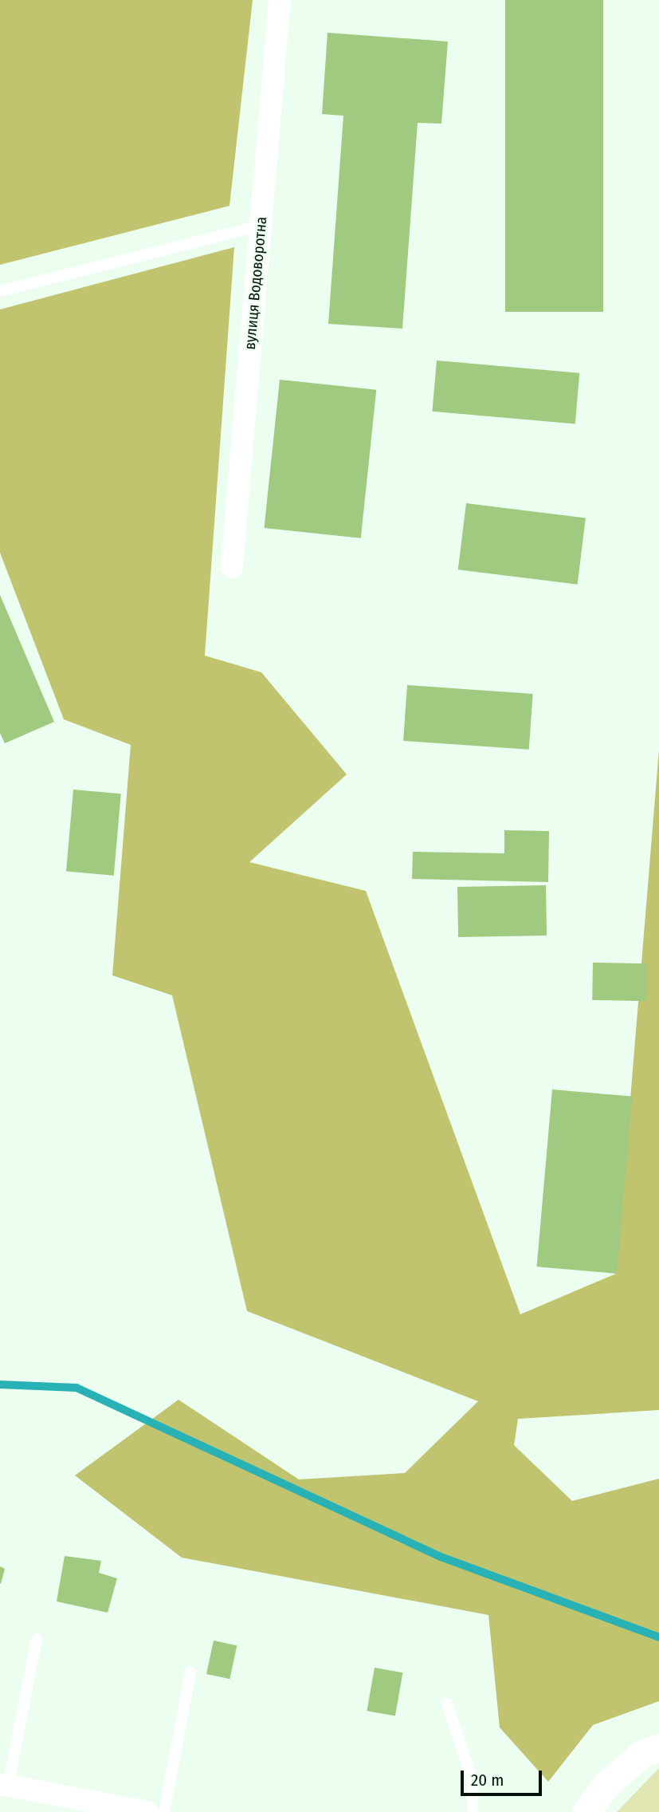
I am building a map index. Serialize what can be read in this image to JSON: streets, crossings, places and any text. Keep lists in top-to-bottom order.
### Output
{
  "streets": {
    "street": ["вулиця Водоворотна"]
  },
  "scale_bar": "20 m"
}
